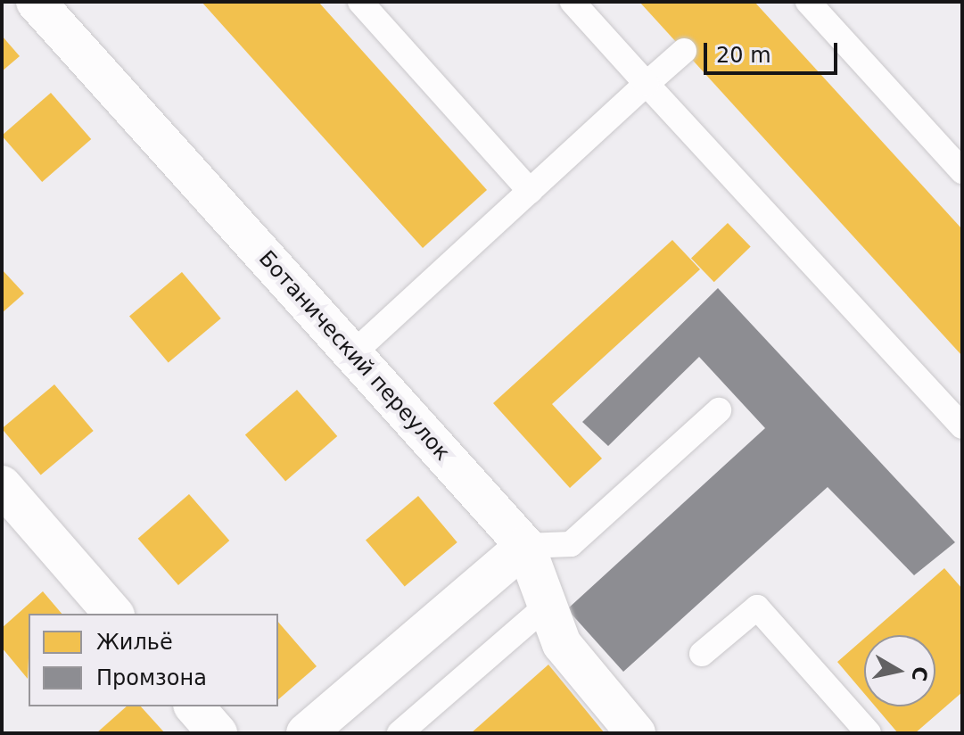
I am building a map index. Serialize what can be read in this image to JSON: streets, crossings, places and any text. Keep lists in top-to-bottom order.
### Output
{
  "streets": {
    "street": ["Ботанический переулок"]
  },
  "legend": ["Жильё", "Промзона"],
  "scale_bar": "20 m",
  "north": "right"
}
